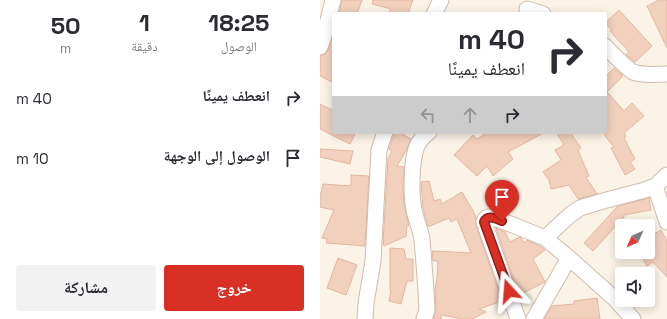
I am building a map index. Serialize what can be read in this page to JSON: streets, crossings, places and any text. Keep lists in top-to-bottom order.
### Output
{
  "north": "bottom left",
  "page": {
    "eta": [
      "18:25",
      "الوصول",
      "1",
      "دقيقة",
      "50",
      "m"
    ],
    "turn": ["40 m", "انعطف يمينًا"],
    "list": [
      {
        "name": "انعطف يمينًا",
        "value": "40 m"
      },
      {
        "name": "الوصول إلى الوجهة",
        "value": "10 m"
      }
    ],
    "buttons": ["خروج", "مشاركة"]
  }
}
